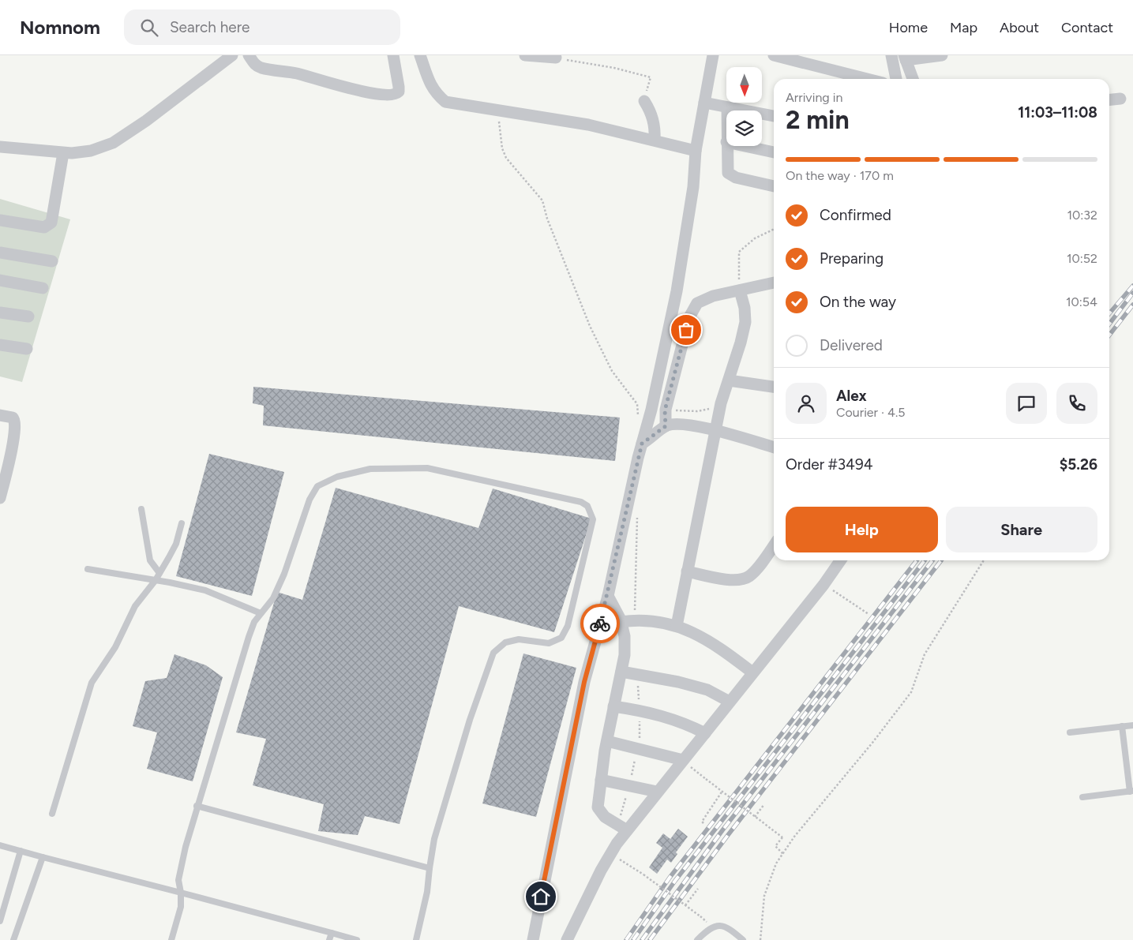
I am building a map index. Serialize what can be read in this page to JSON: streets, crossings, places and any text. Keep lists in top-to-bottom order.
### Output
{
  "north": "bottom",
  "page": {
    "header": "Nomnom",
    "search": "Search here",
    "nav": [
      "Home",
      "Map",
      "About",
      "Contact"
    ],
    "heading": ["2 min", "Arriving in", "11:03–11:08"],
    "panel": [
      "Alex",
      "Courier · 4.5",
      "Order #3494",
      "$5.26"
    ],
    "bar": "On the way · 170 m",
    "list": [
      ["Confirmed", "10:32"],
      ["Preparing", "10:52"],
      ["On the way", "10:54"],
      "Delivered"
    ],
    "buttons": ["Help", "Share"]
  }
}
